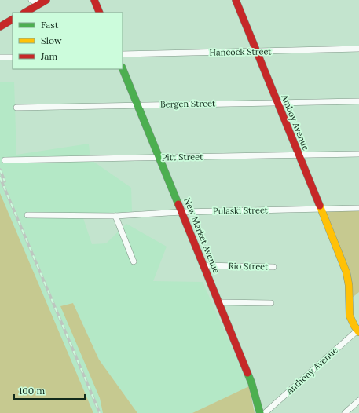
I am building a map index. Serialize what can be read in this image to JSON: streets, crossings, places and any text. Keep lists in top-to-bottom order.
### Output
{
  "streets": {
    "main road": ["Amboy Avenue", "New Market Avenue"],
    "street": [
      "Hancock Street",
      "Bergen Street",
      "Pitt Street",
      "Pulaski Street",
      "Rio Street",
      "Anthony Avenue"
    ]
  },
  "crossings": [
    ["Hancock Street", "Amboy Avenue"],
    ["Bergen Street", "Amboy Avenue"],
    ["Bergen Street", "New Market Avenue"],
    ["Amboy Avenue", "Pitt Street"],
    ["Amboy Avenue", "Pulaski Street"],
    ["Amboy Avenue", "Anthony Avenue"],
    ["Pitt Street", "New Market Avenue"],
    ["Pulaski Street", "New Market Avenue"],
    ["New Market Avenue", "Rio Street"]
  ],
  "legend": ["Fast", "Slow", "Jam"],
  "scale_bar": "100 m"
}
